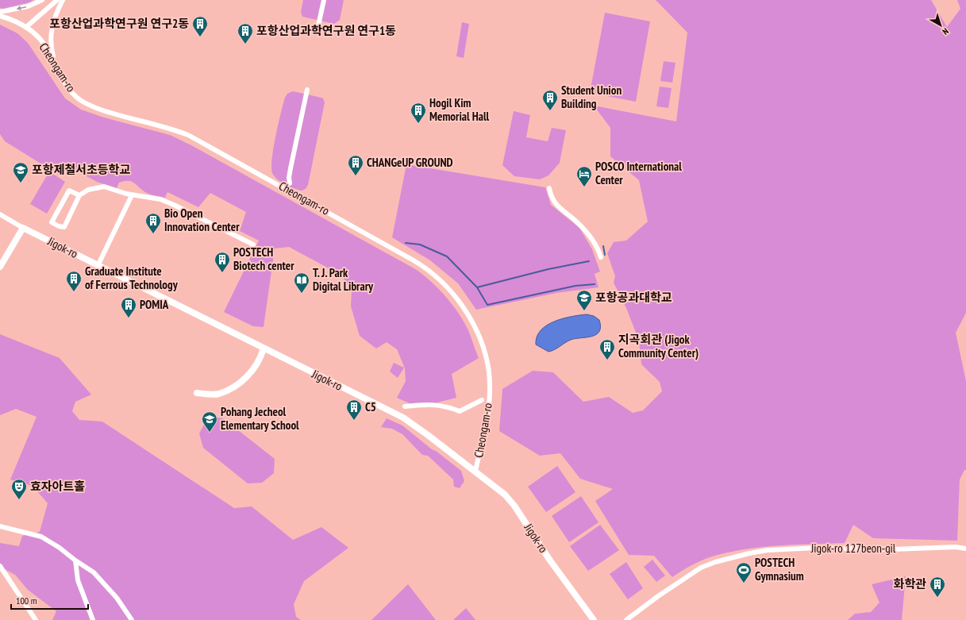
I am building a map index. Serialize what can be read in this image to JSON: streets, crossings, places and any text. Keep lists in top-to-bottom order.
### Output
{
  "streets": {
    "street": ["Cheongam-ro", "Jigok-ro", "Jigok-ro 127beon-gil"]
  },
  "crossings": [
    ["Cheongam-ro", "Jigok-ro"]
  ],
  "places": {
    "building": [
      "포항산업과학연구원 연구2동",
      "포항산업과학연구원 연구1동",
      "Student Union Building",
      "Hogil Kim Memorial Hall",
      "CHANGeUP GROUND",
      "Bio Open Innovation Center",
      "POSTECH Biotech center",
      "Graduate Institute of Ferrous Technology",
      "POMIA",
      "지곡회관 (Jigok Community Center)",
      "C5",
      "화학관"
    ],
    "school or university": ["포항제철서초등학교", "포항공과대학교", "Pohang Jecheol Elementary School"],
    "hotel": ["POSCO International Center"],
    "library": ["T. J. Park Digital Library"],
    "theatre": ["효자아트홀"],
    "sports": ["POSTECH Gymnasium"]
  },
  "scale_bar": "100 m",
  "north": "bottom right"
}
